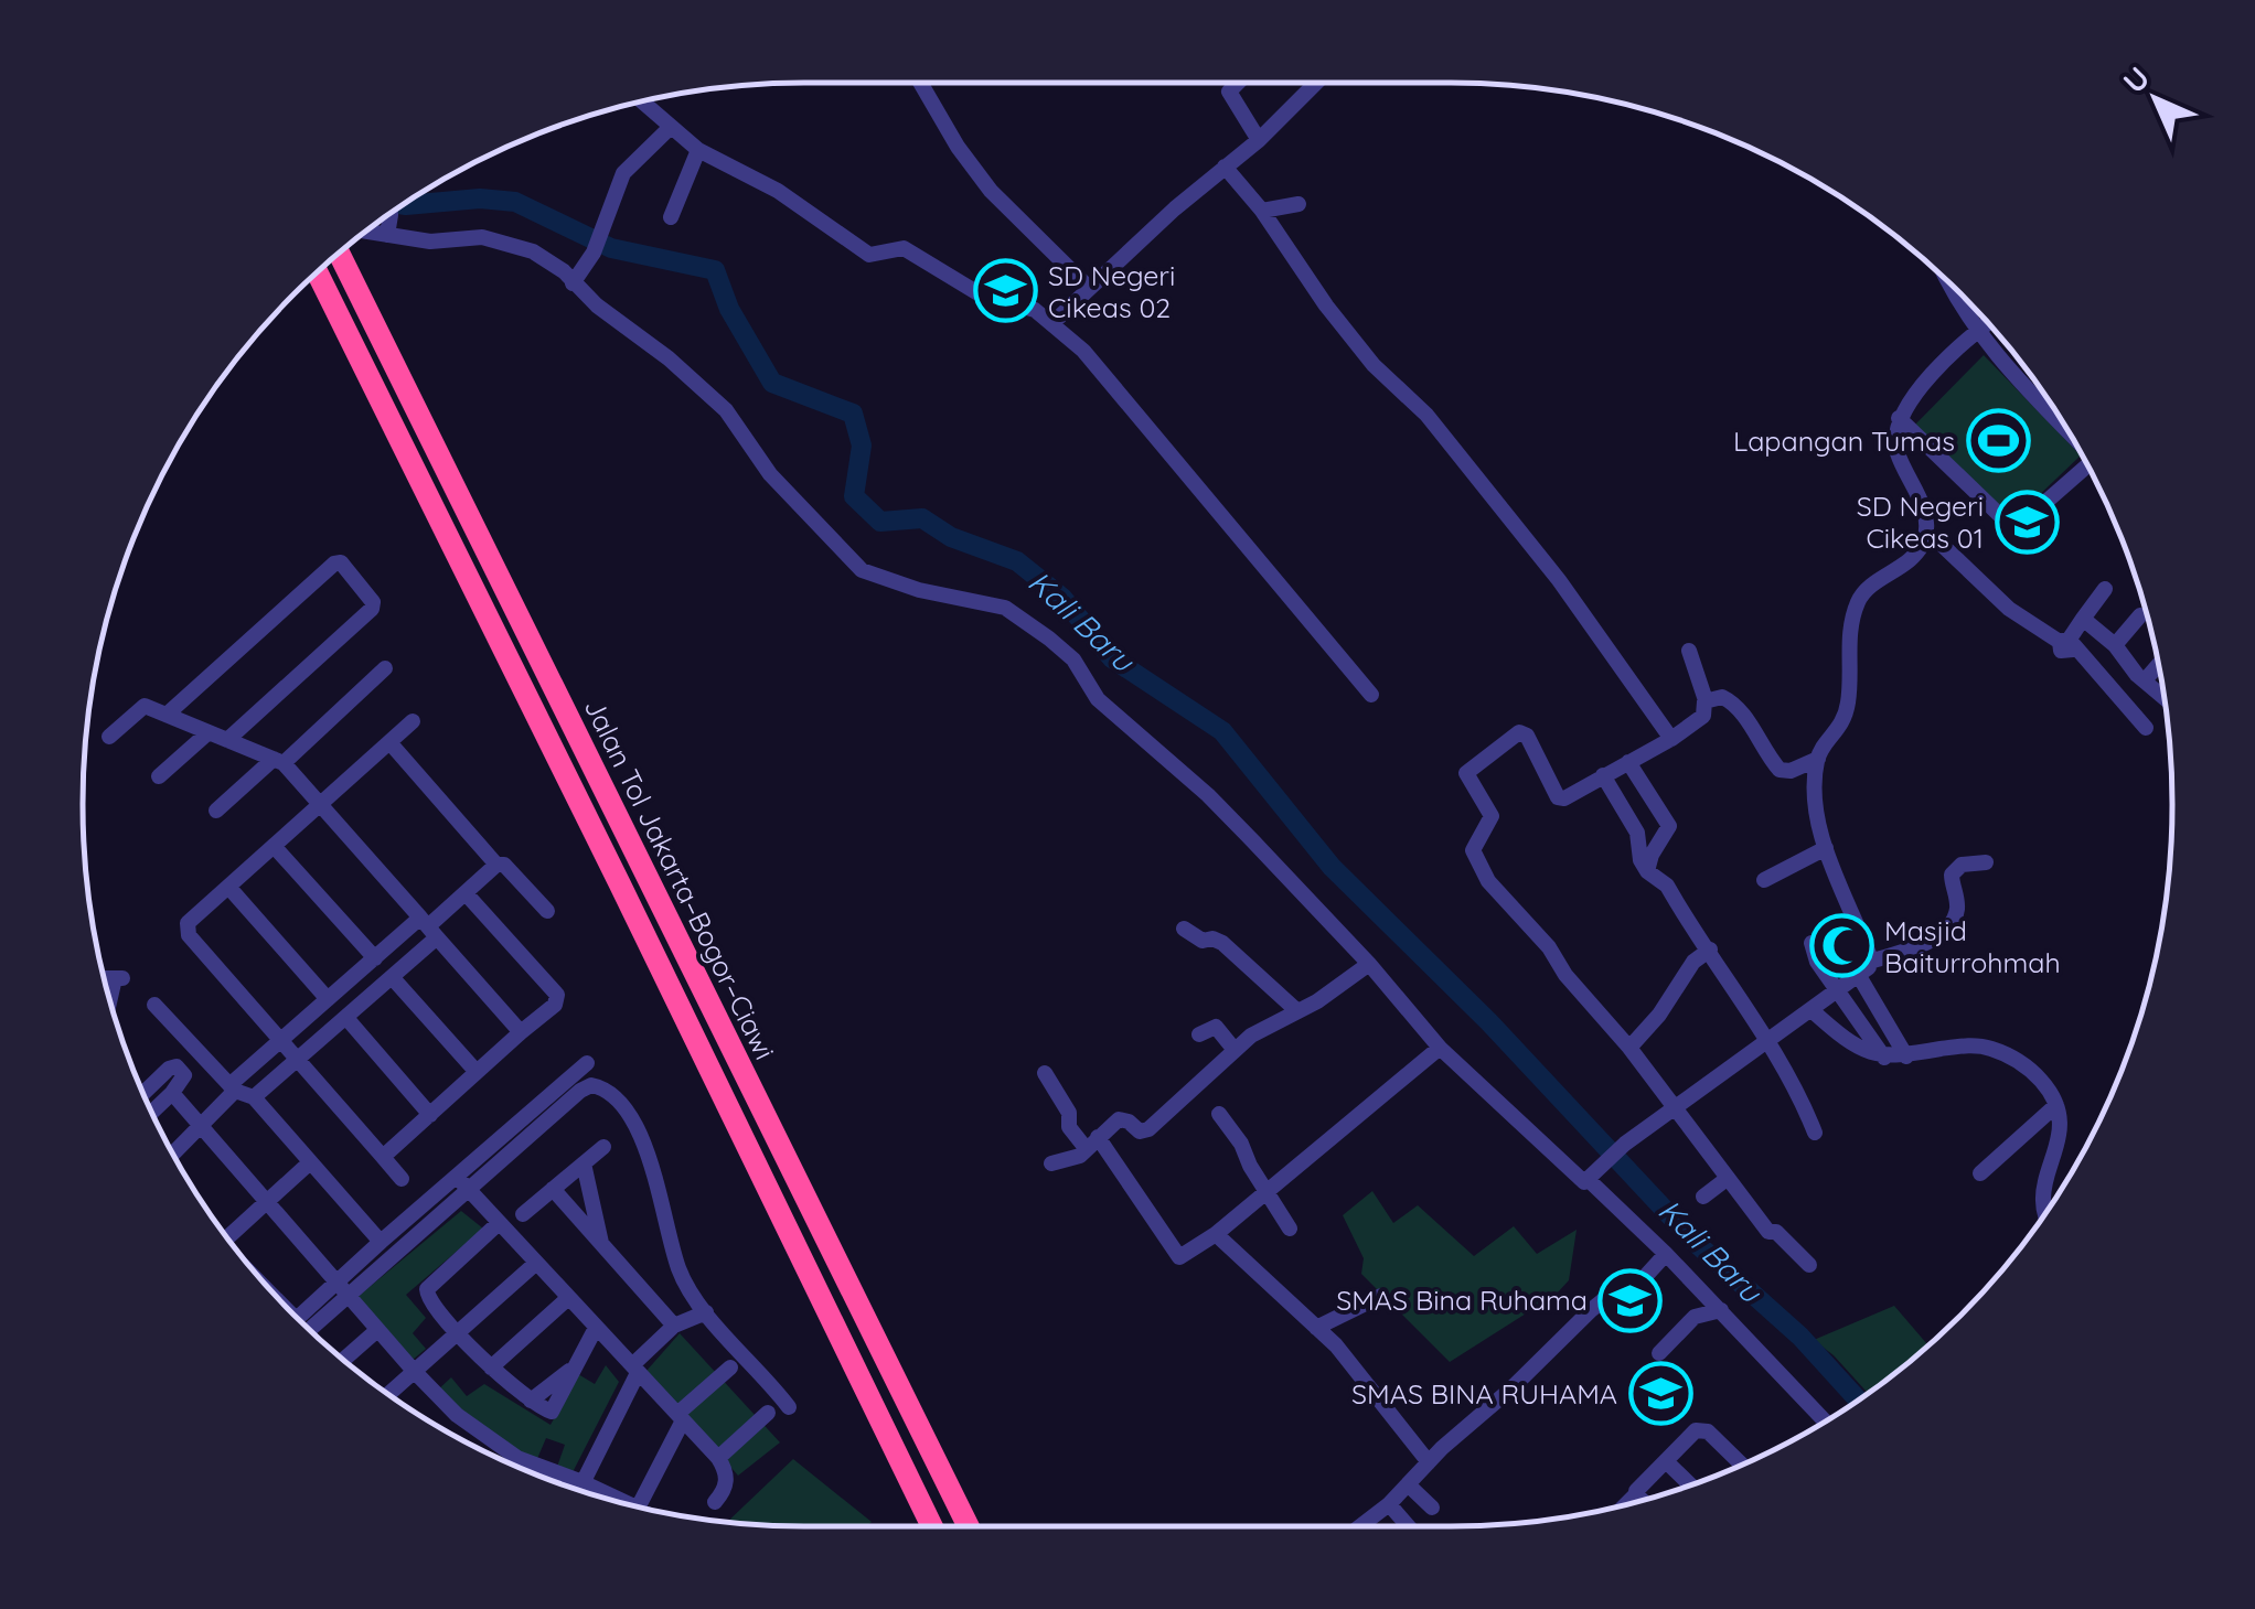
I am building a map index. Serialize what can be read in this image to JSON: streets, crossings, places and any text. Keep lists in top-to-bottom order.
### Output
{
  "streets": {
    "highway": ["Jalan Tol Jakarta–Bogor–Ciawi"]
  },
  "water": ["Kali Baru"],
  "places": {
    "school or university": [
      "SD Negeri Cikeas 02",
      "SD Negeri Cikeas 01",
      "SMAS Bina Ruhama",
      "SMAS BINA RUHAMA"
    ],
    "sports": ["Lapangan Tumas"],
    "mosque": ["Masjid Baiturrohmah"]
  },
  "north": "top left"
}
